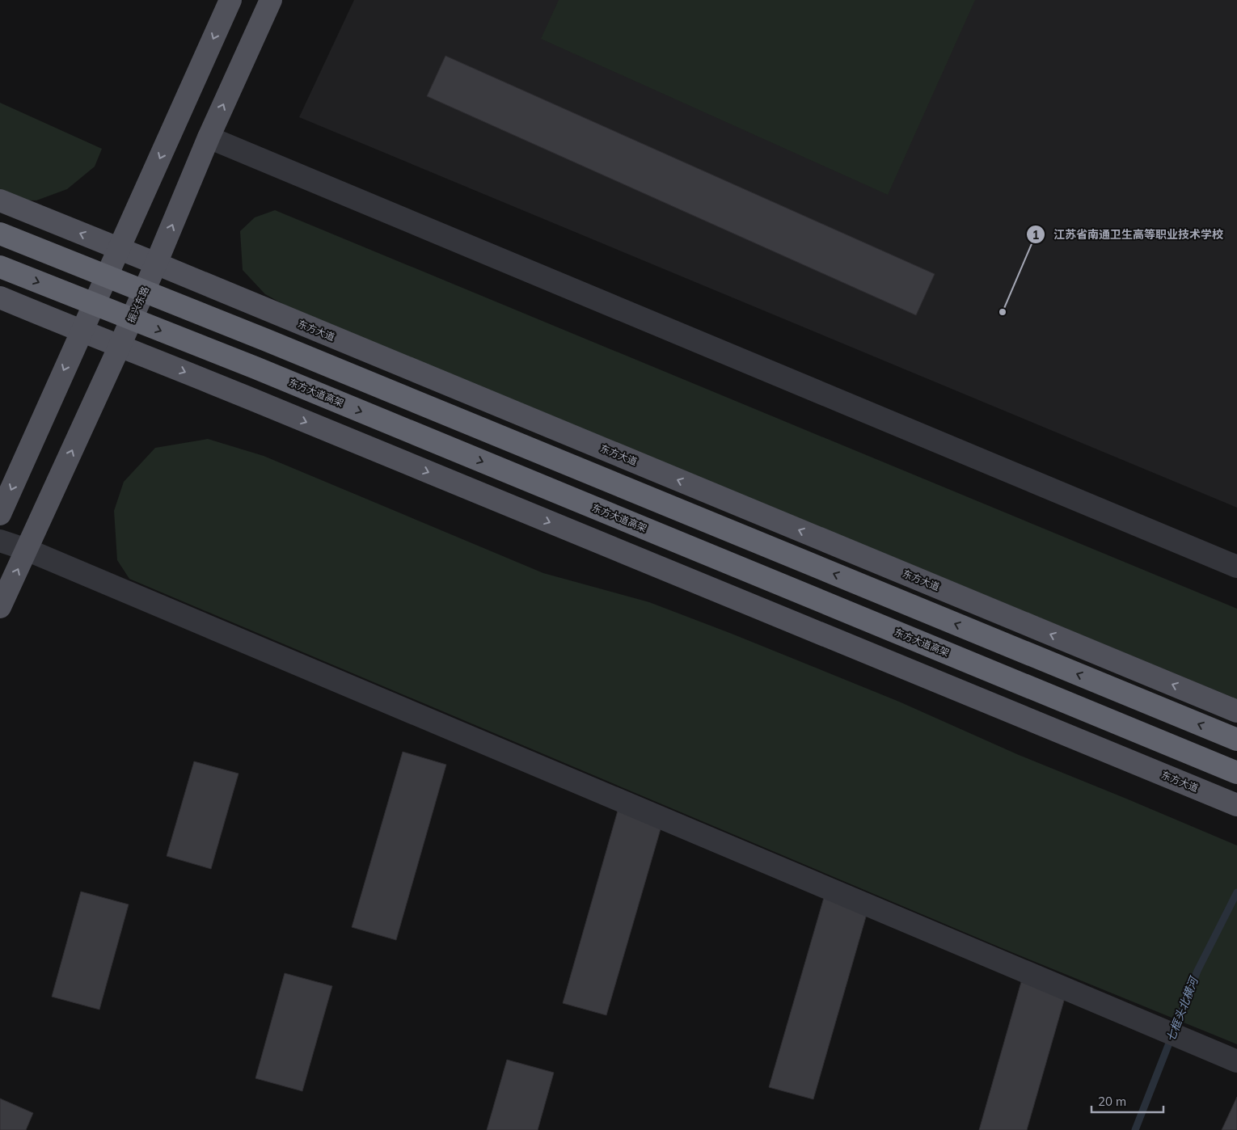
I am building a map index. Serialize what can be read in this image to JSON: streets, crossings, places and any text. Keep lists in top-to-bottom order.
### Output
{
  "streets": {
    "highway": ["东方大道高架"],
    "main road": ["振兴东路", "东方大道"]
  },
  "crossings": [
    ["振兴东路", "东方大道"]
  ],
  "water": ["七框头北横河"],
  "places": ["江苏省南通卫生高等职业技术学校"],
  "scale_bar": "20 m"
}
